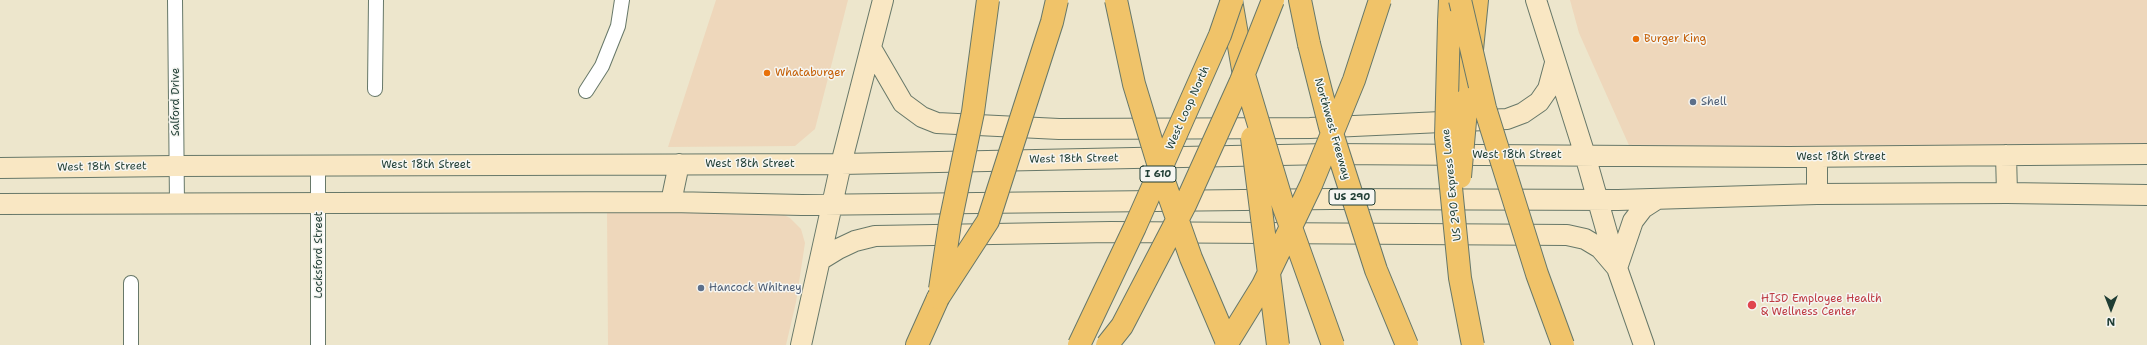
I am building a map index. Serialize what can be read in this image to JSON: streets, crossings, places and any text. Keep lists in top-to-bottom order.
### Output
{
  "streets": {
    "highway": [
      "West Loop North",
      "Northwest Freeway",
      "I 610",
      "US 290 Express Lane",
      "US 290"
    ],
    "main road": ["West 18th Street"],
    "street": ["Salford Drive", "Locksford Street"]
  },
  "crossings": [
    ["Salford Drive", "West 18th Street"],
    ["West 18th Street", "Locksford Street"]
  ],
  "places": [
    "Burger King",
    "Whataburger",
    "Shell",
    "Hancock Whitney",
    "HISD Employee Health & Wellness Center"
  ],
  "north": "bottom"
}
